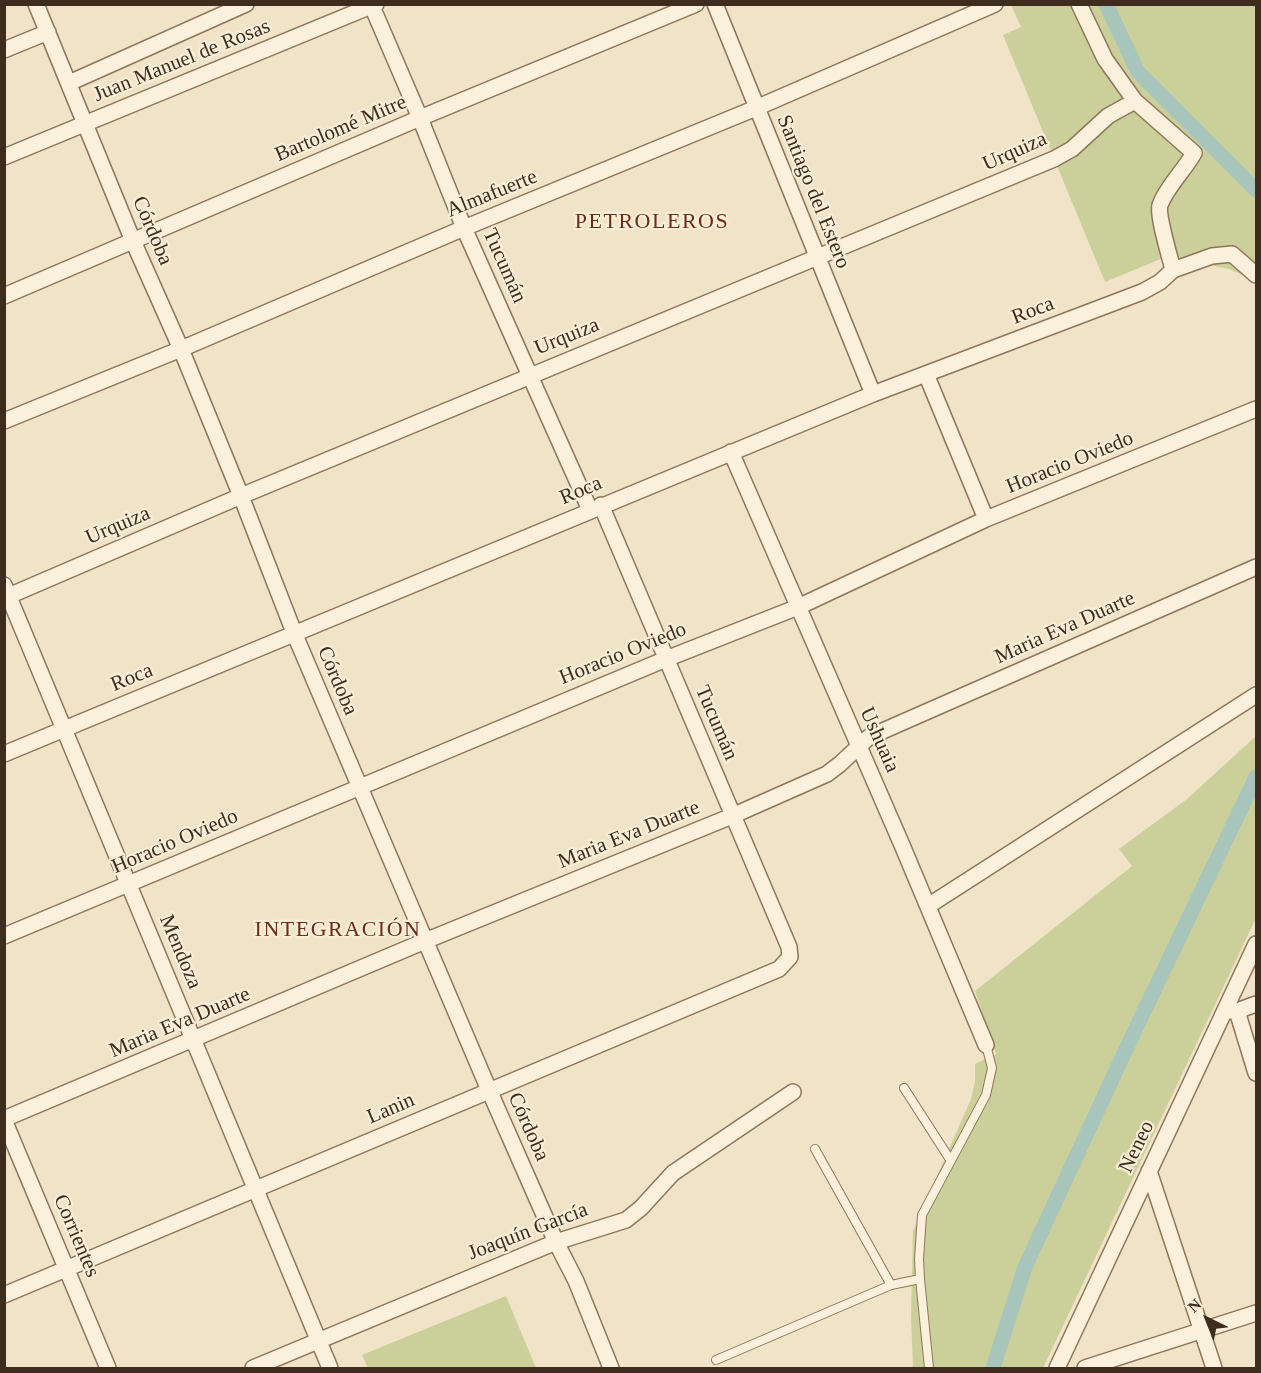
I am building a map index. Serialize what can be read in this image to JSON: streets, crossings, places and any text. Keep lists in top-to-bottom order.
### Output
{
  "streets": {
    "street": [
      "Juan Manuel de Rosas",
      "Bartolomé Mitre",
      "Urquiza",
      "Santiago del Estero",
      "Almafuerte",
      "Córdoba",
      "Tucumán",
      "Roca",
      "Horacio Oviedo",
      "Maria Eva Duarte",
      "Ushuaia",
      "Mendoza",
      "Lanin",
      "Neneo",
      "Joaquín García",
      "Corrientes"
    ]
  },
  "crossings": [
    ["Juan Manuel de Rosas", "Córdoba"],
    ["Juan Manuel de Rosas", "Tucumán"],
    ["Bartolomé Mitre", "Córdoba"],
    ["Bartolomé Mitre", "Tucumán"],
    ["Urquiza", "Santiago del Estero"],
    ["Urquiza", "Córdoba"],
    ["Urquiza", "Tucumán"],
    ["Urquiza", "Mendoza"],
    ["Santiago del Estero", "Almafuerte"],
    ["Santiago del Estero", "Roca"],
    ["Almafuerte", "Córdoba"],
    ["Almafuerte", "Tucumán"],
    ["Córdoba", "Roca"],
    ["Córdoba", "Horacio Oviedo"],
    ["Córdoba", "Maria Eva Duarte"],
    ["Córdoba", "Lanin"],
    ["Córdoba", "Joaquín García"],
    ["Tucumán", "Roca"],
    ["Tucumán", "Horacio Oviedo"],
    ["Tucumán", "Maria Eva Duarte"],
    ["Tucumán", "Lanin"],
    ["Roca", "Ushuaia"],
    ["Roca", "Mendoza"],
    ["Horacio Oviedo", "Ushuaia"],
    ["Horacio Oviedo", "Mendoza"],
    ["Maria Eva Duarte", "Ushuaia"],
    ["Maria Eva Duarte", "Mendoza"],
    ["Maria Eva Duarte", "Corrientes"],
    ["Mendoza", "Lanin"],
    ["Mendoza", "Joaquín García"],
    ["Lanin", "Corrientes"]
  ],
  "districts": ["PETROLEROS", "INTEGRACIÓN"],
  "north": "top left"
}
